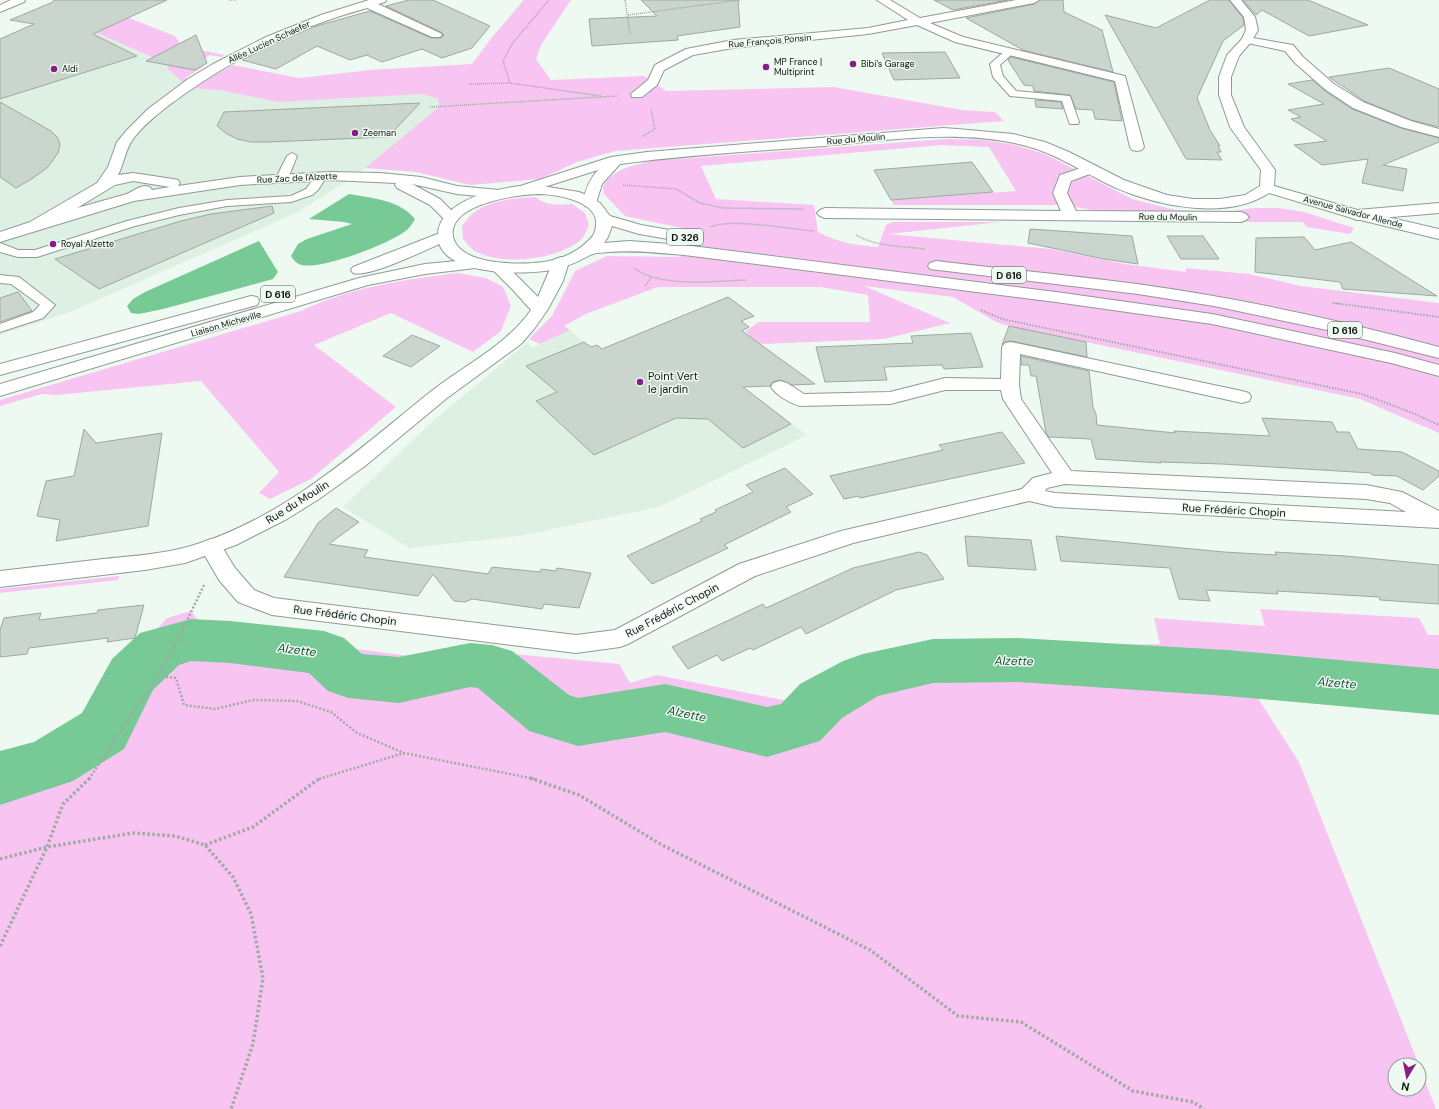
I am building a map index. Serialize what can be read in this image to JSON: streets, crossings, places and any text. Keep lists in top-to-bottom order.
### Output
{
  "streets": {
    "main road": [
      "Rue François Ponsin",
      "Allée Lucien Schaefer",
      "Rue du Moulin",
      "Rue Zac de l'Alzette",
      "Avenue Salvador Allende",
      "D 326",
      "D 616",
      "Liaison Micheville",
      "Rue Frédéric Chopin"
    ]
  },
  "crossings": [
    ["Rue du Moulin", "Avenue Salvador Allende"],
    ["Rue du Moulin", "Rue Frédéric Chopin"],
    ["D 326", "D 616"]
  ],
  "water": ["Alzette"],
  "places": [
    "Bibi's Garage",
    "MP France | Multiprint",
    "Aldi",
    "Zeeman",
    "Royal Alzette",
    "Point Vert le jardin"
  ],
  "north": "bottom"
}
